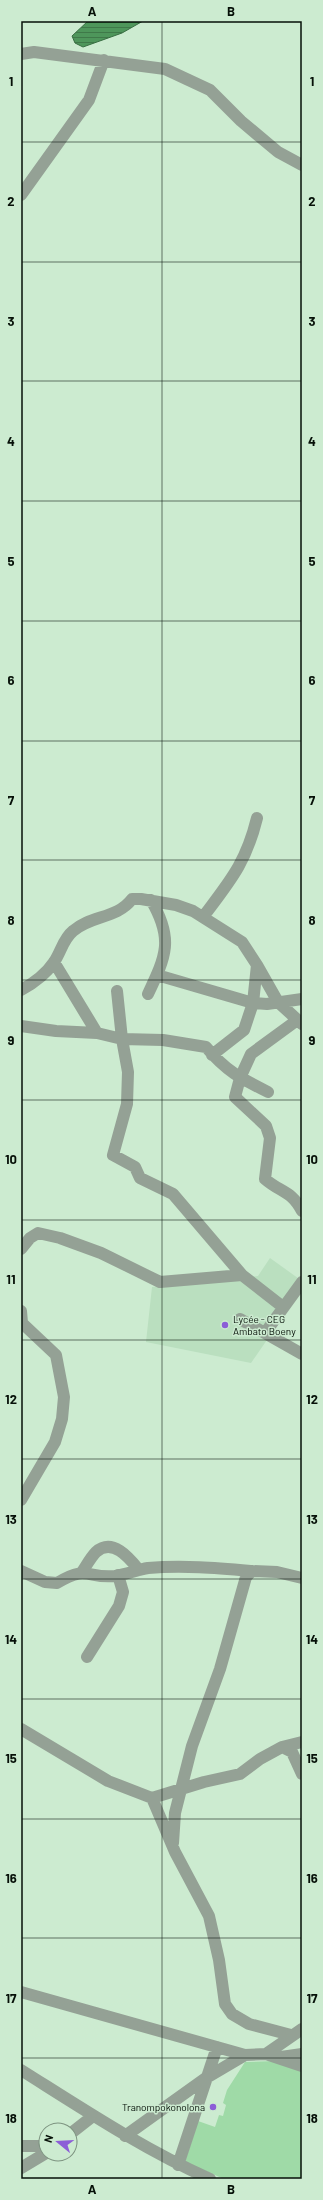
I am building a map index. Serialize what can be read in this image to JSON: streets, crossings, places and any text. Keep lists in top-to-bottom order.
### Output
{
  "places": ["Lycée - CEG Ambato Boeny", "Tranompokonolona"],
  "north": "left",
  "grid": {
    "columns": ["A", "B"],
    "rows": [
      "1",
      "2",
      "3",
      "4",
      "5",
      "6",
      "7",
      "8",
      "9",
      "10",
      "11",
      "12",
      "13",
      "14",
      "15",
      "16",
      "17",
      "18"
    ]
  }
}
